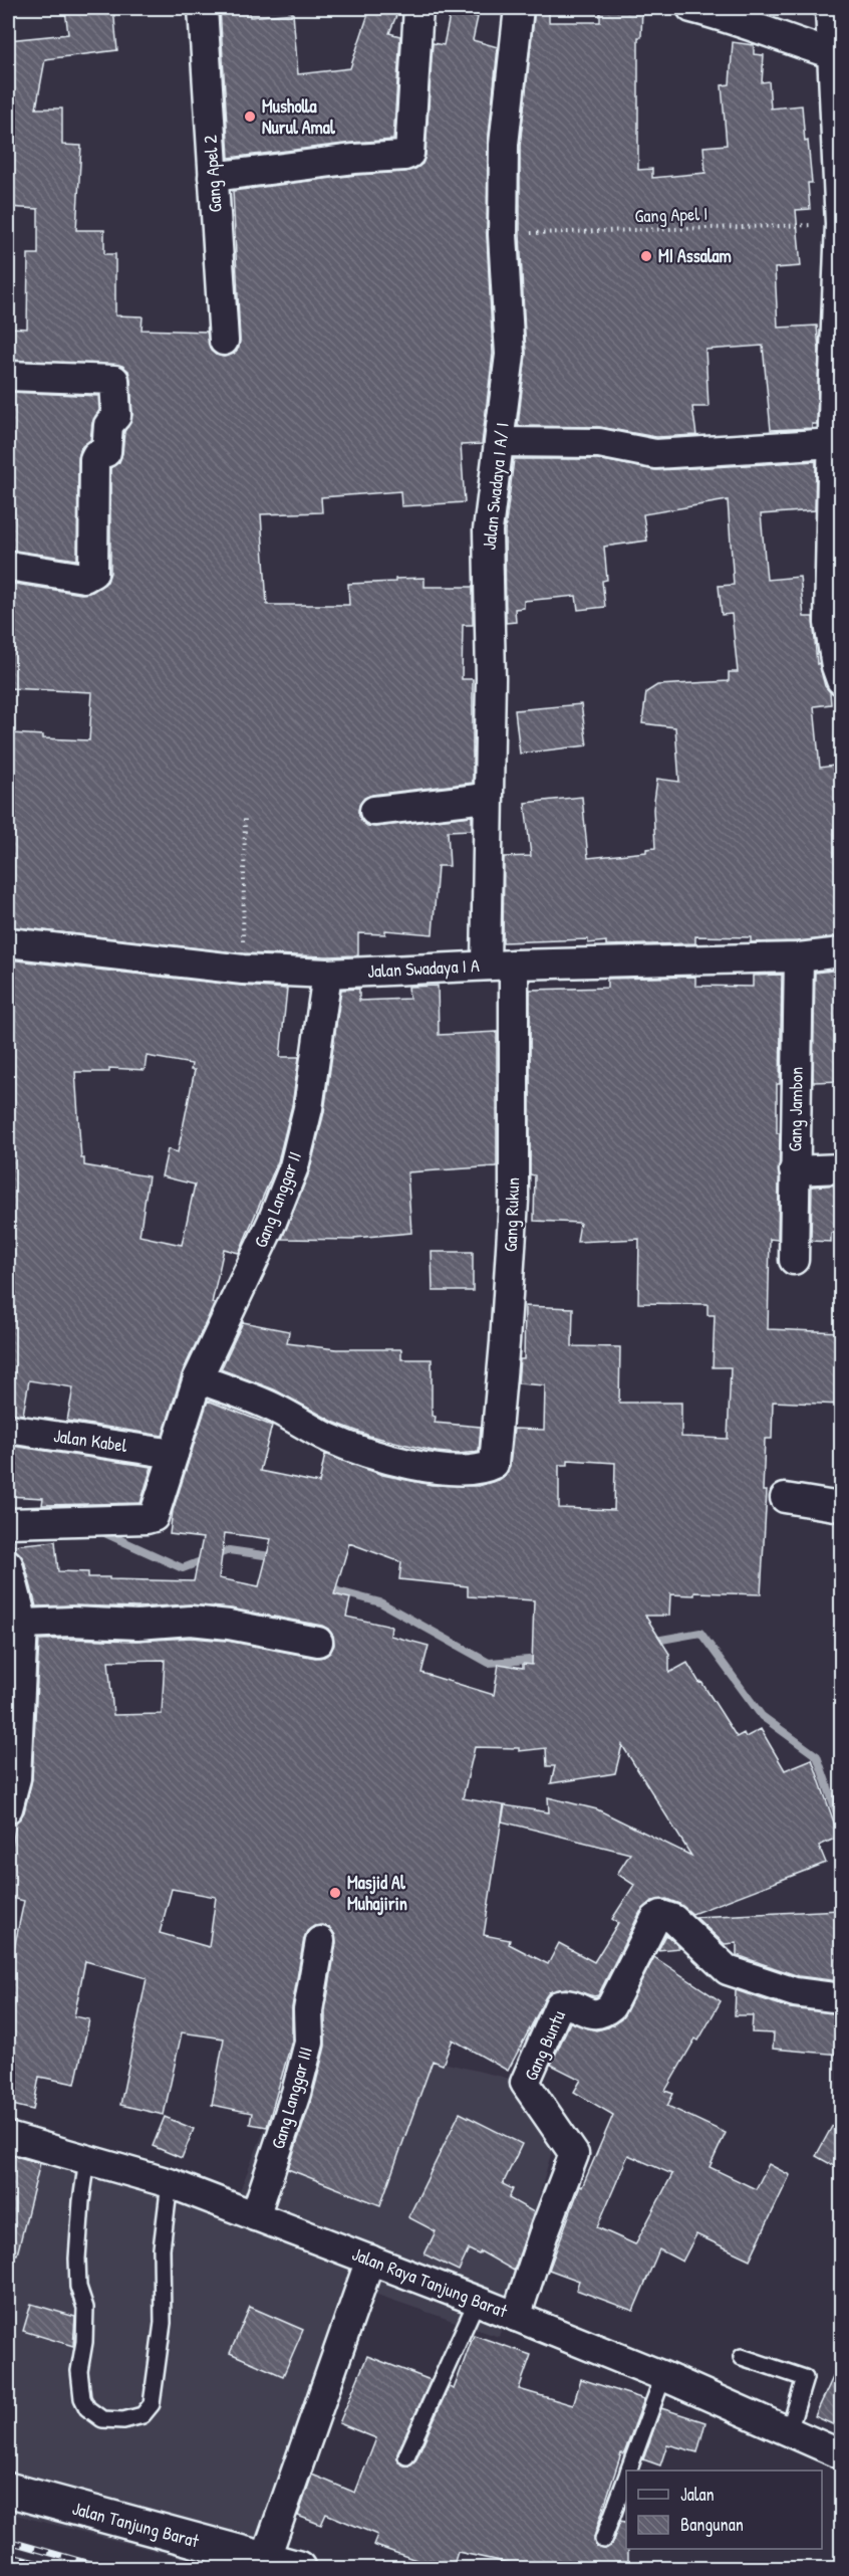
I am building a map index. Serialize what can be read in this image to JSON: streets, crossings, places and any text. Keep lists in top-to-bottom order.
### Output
{
  "streets": {
    "main road": ["Jalan Tanjung Barat"],
    "street": [
      "Gang Apel 2",
      "Jalan Swadaya I A/ I",
      "Jalan Swadaya I A",
      "Gang Jambon",
      "Gang Langgar II",
      "Gang Rukun",
      "Jalan Kabel",
      "Gang Buntu",
      "Gang Langgar III",
      "Jalan Raya Tanjung Barat"
    ],
    "path": ["Gang Apel I"]
  },
  "crossings": [
    ["Gang Apel I", "Jalan Swadaya I A/ I"],
    ["Jalan Swadaya I A/ I", "Jalan Swadaya I A"],
    ["Jalan Swadaya I A", "Gang Jambon"],
    ["Jalan Swadaya I A", "Gang Langgar II"],
    ["Jalan Swadaya I A", "Gang Rukun"],
    ["Gang Langgar II", "Gang Rukun"],
    ["Gang Langgar II", "Jalan Kabel"],
    ["Gang Buntu", "Jalan Raya Tanjung Barat"],
    ["Gang Langgar III", "Jalan Raya Tanjung Barat"]
  ],
  "places": ["Musholla Nurul Amal", "MI Assalam", "Masjid Al Muhajirin"],
  "legend": ["Jalan", "Bangunan"]
}
